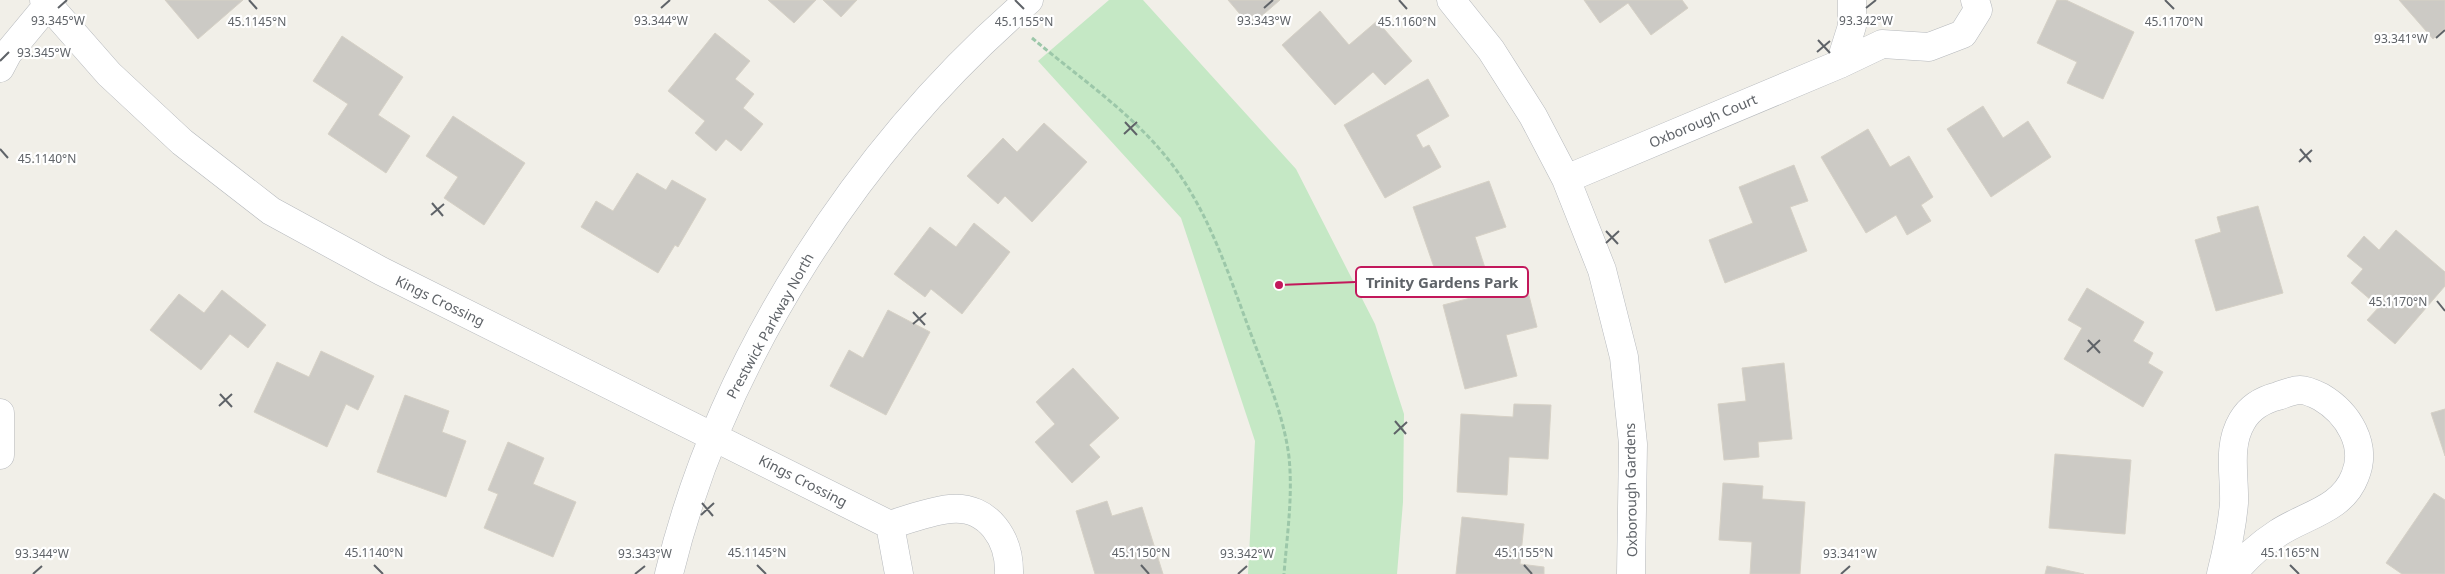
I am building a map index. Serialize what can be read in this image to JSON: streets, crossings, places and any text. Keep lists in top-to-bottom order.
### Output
{
  "streets": {
    "street": [
      "Oxborough Court",
      "Kings Crossing",
      "Prestwick Parkway North",
      "Oxborough Gardens"
    ]
  },
  "crossings": [
    ["Oxborough Court", "Oxborough Gardens"],
    ["Kings Crossing", "Prestwick Parkway North"]
  ],
  "places": ["Trinity Gardens Park"],
  "coordinates": [
    "93.345°W",
    "93.344°W",
    "93.343°W",
    "93.342°W",
    "45.1145°N",
    "45.1155°N",
    "45.1160°N",
    "45.1170°N",
    "93.341°W",
    "45.1140°N",
    "45.1150°N",
    "45.1165°N"
  ]
}
